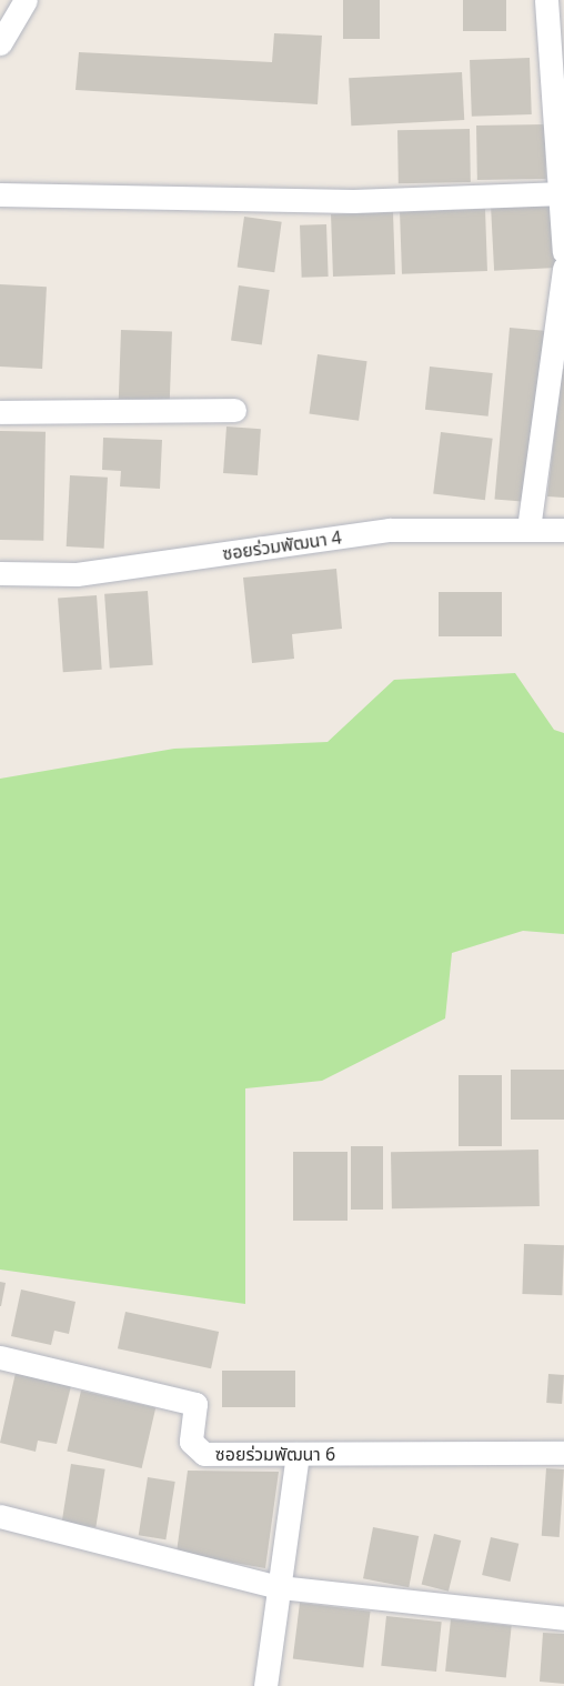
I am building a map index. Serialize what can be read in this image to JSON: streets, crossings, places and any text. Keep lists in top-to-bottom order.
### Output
{
  "streets": {
    "street": ["ซอยร่วมพัฒนา 4", "ซอยร่วมพัฒนา 6"]
  }
}
